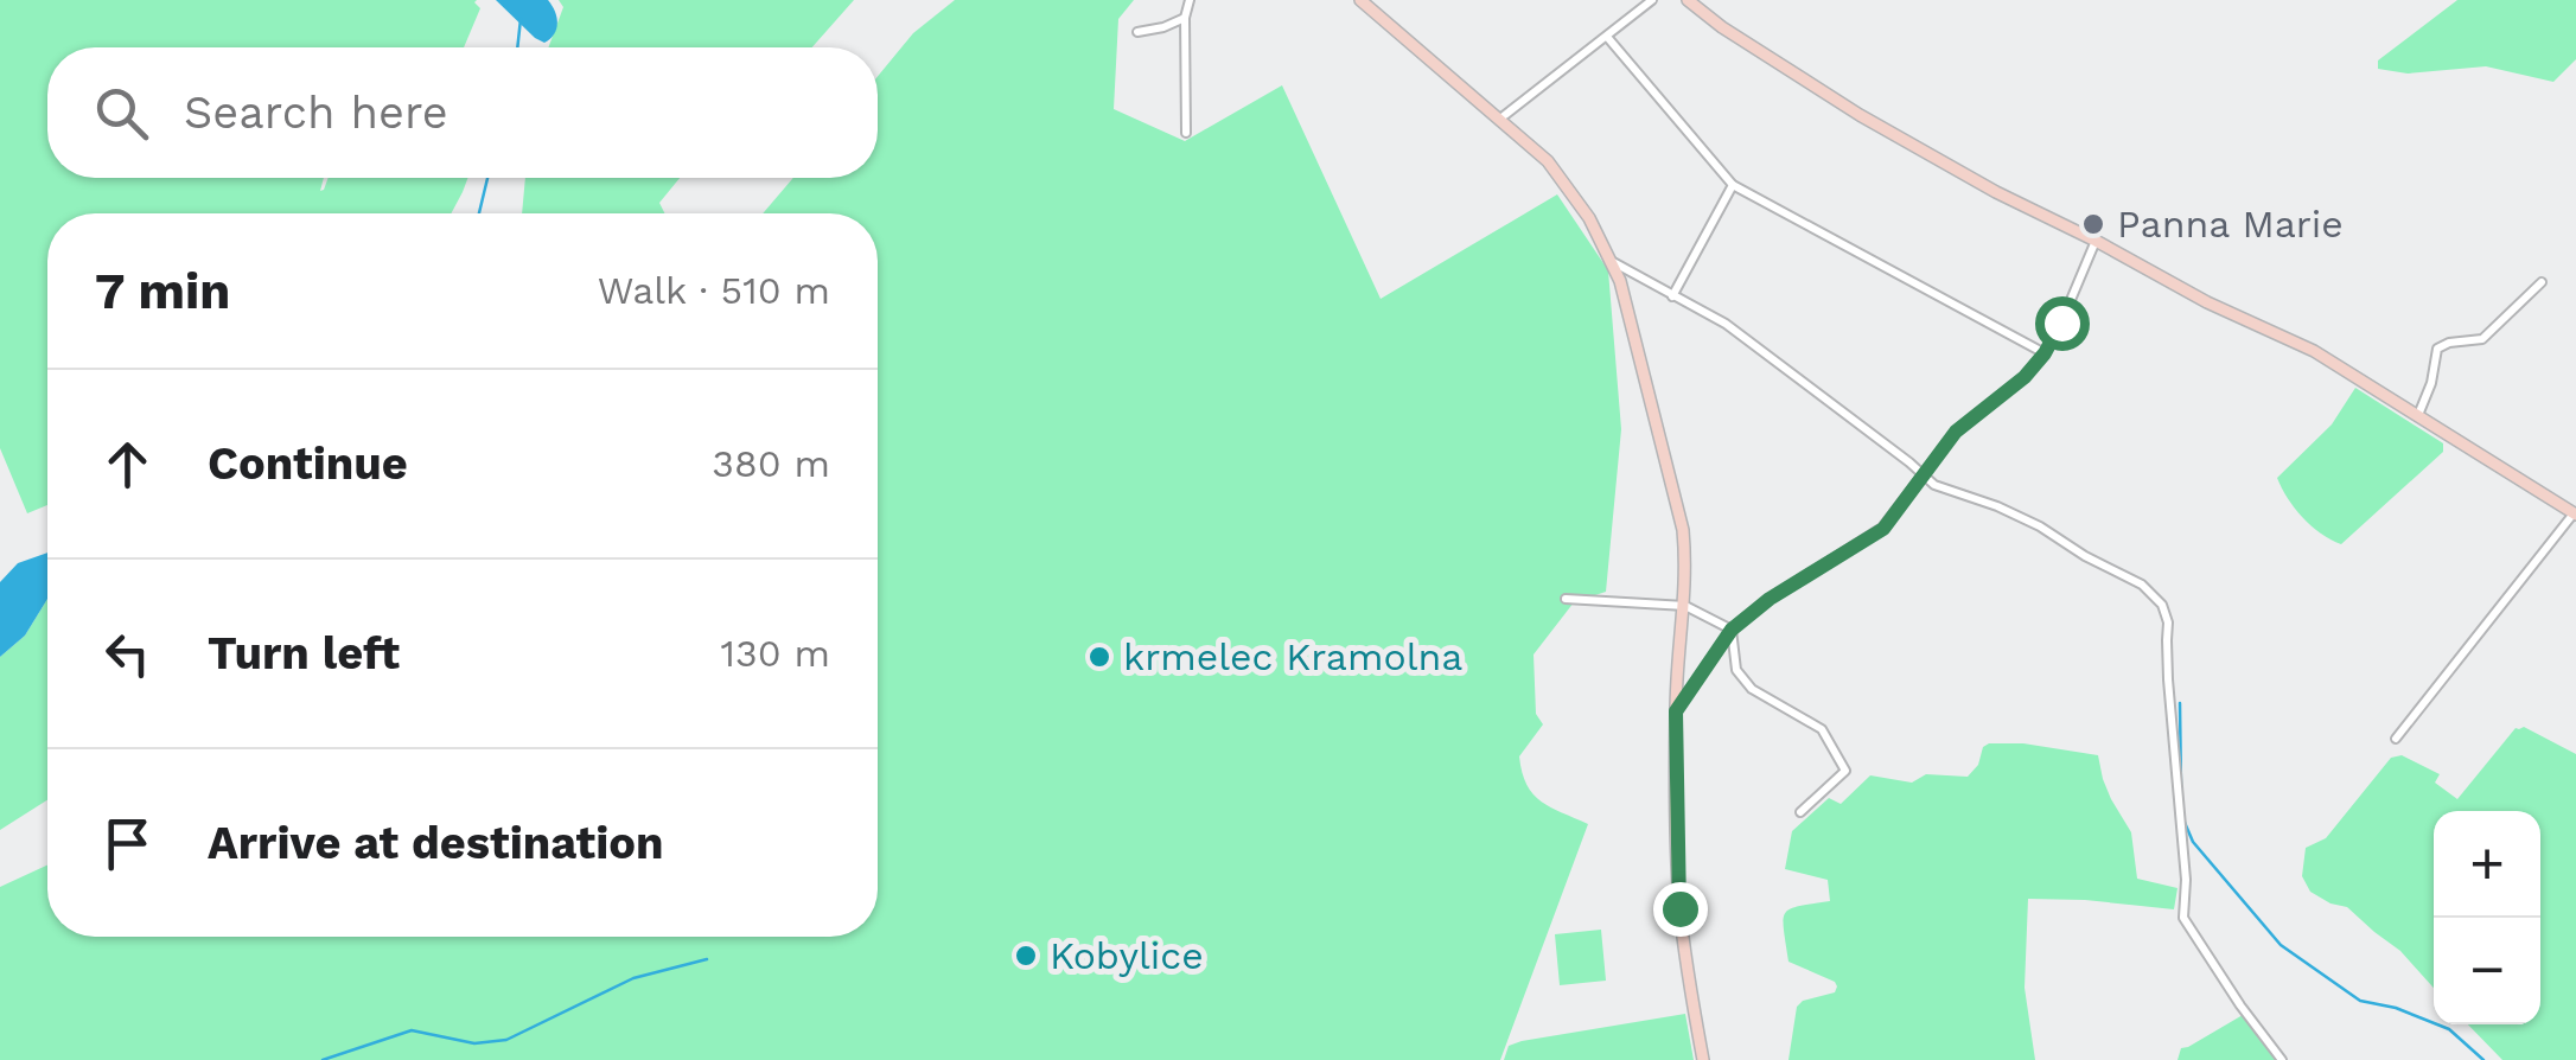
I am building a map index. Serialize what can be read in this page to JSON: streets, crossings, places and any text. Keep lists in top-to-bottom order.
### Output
{
  "places": ["Panna Marie", "krmelec Kramolna", "Kobylice"],
  "page": {
    "search": "Search here",
    "heading": ["7 min", "Walk · 510 m"],
    "list": [
      ["Continue", "380 m"],
      ["Turn left", "130 m"],
      "Arrive at destination"
    ],
    "map_buttons": ["+", "−"]
  }
}
